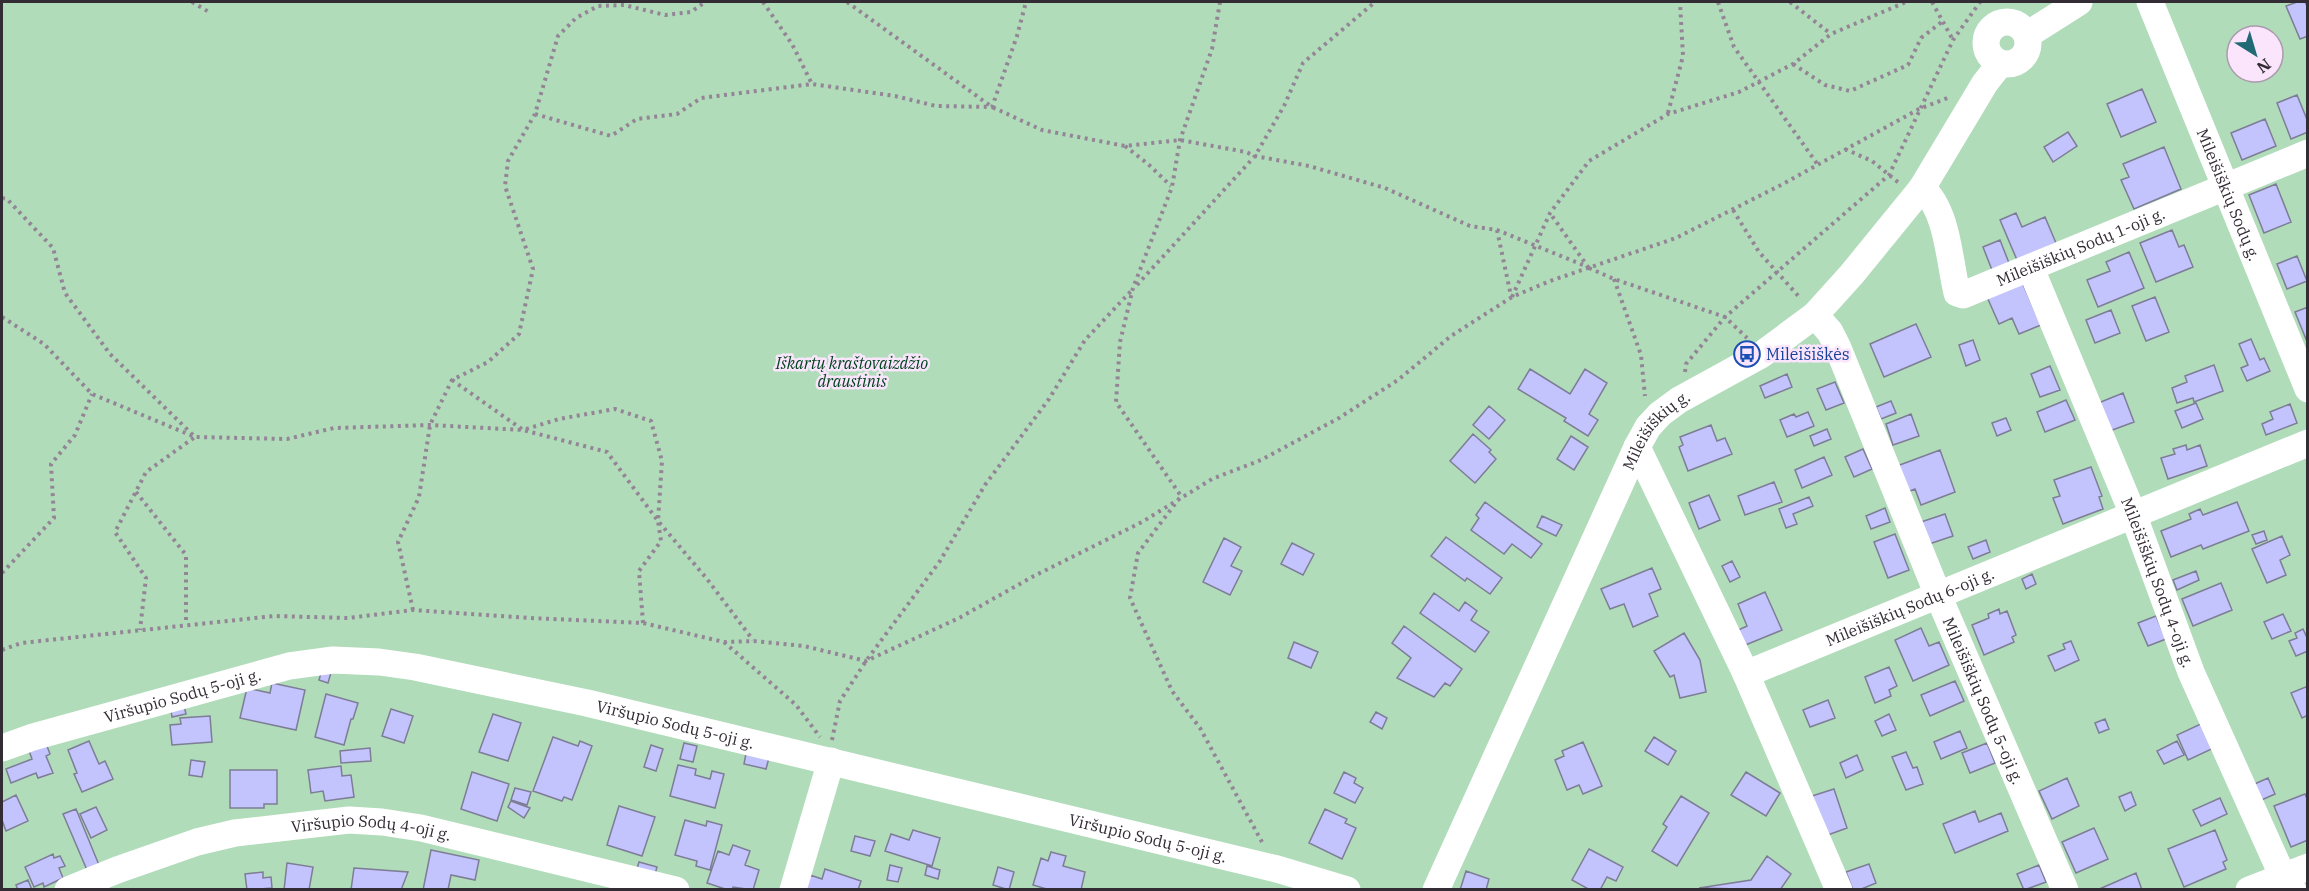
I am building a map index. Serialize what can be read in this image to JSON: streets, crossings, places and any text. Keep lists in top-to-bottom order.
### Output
{
  "streets": {
    "street": [
      "Mileišiškių Sodų g.",
      "Mileišiškių Sodų 1-oji g.",
      "Mileišiškių g.",
      "Mileišiškių Sodų 4-oji g.",
      "Mileišiškių Sodų 6-oji g.",
      "Viršupio Sodų 5-oji g.",
      "Mileišiškių Sodų 5-oji g.",
      "Viršupio Sodų 4-oji g."
    ]
  },
  "crossings": [
    ["Mileišiškių Sodų g.", "Mileišiškių Sodų 1-oji g."],
    ["Mileišiškių Sodų 1-oji g.", "Mileišiškių g."],
    ["Mileišiškių Sodų 1-oji g.", "Mileišiškių Sodų 4-oji g."],
    ["Mileišiškių g.", "Mileišiškių Sodų 5-oji g."],
    ["Mileišiškių Sodų 4-oji g.", "Mileišiškių Sodų 6-oji g."],
    ["Mileišiškių Sodų 6-oji g.", "Mileišiškių Sodų 5-oji g."]
  ],
  "parks": ["Iškartų kraštovaizdžio draustinis"],
  "places": {
    "bus stop": ["Mileišiškės"]
  },
  "north": "bottom right"
}
